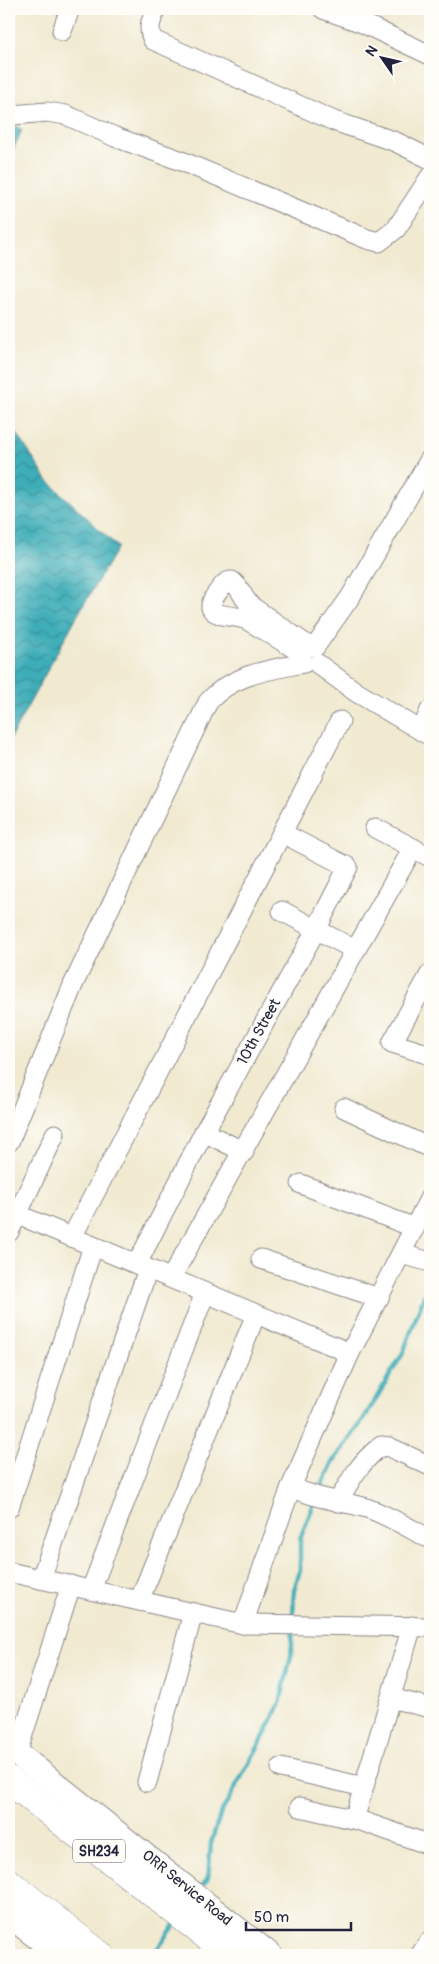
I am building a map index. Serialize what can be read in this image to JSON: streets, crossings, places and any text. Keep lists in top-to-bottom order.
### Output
{
  "streets": {
    "highway": ["SH234"],
    "main road": ["ORR Service Road"],
    "street": ["10th Street"]
  },
  "crossings": [
    ["SH234", "ORR Service Road"]
  ],
  "scale_bar": "50 m",
  "north": "top left"
}
